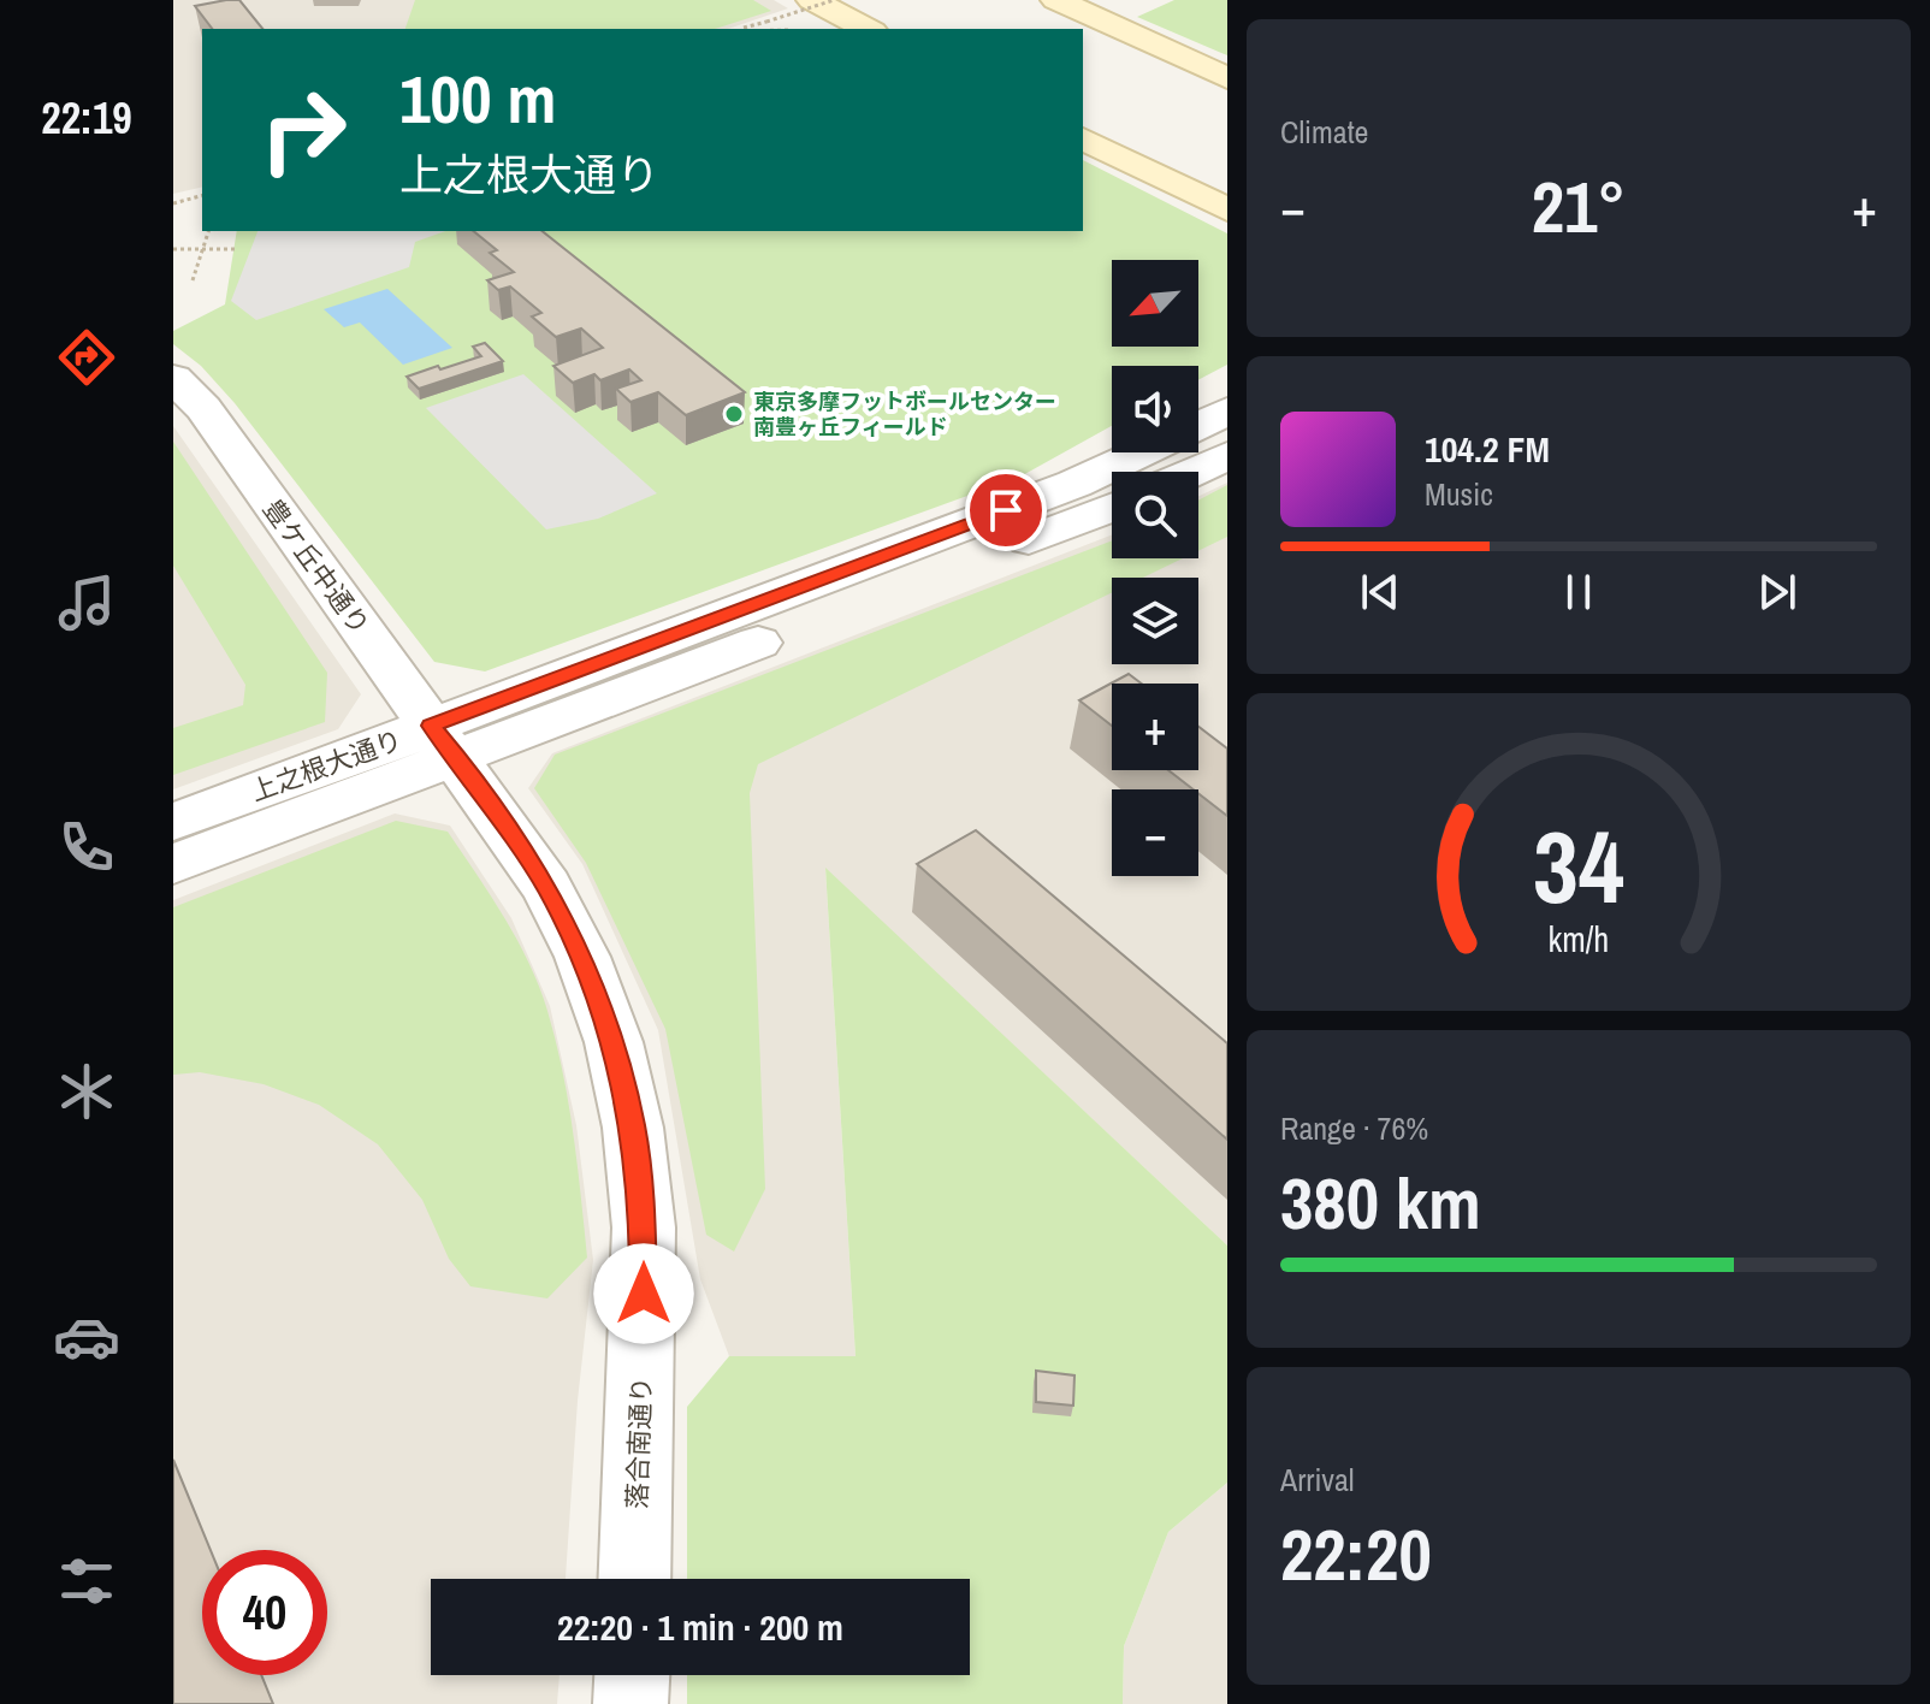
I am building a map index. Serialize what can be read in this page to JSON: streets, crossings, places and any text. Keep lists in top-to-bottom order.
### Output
{
  "streets": {
    "street": ["豊ケ丘中通り", "上之根大通り", "落合南通り"]
  },
  "crossings": [
    ["豊ケ丘中通り", "上之根大通り"],
    ["豊ケ丘中通り", "落合南通り"],
    ["上之根大通り", "落合南通り"]
  ],
  "places": ["東京多摩フットボールセンター 南豊ヶ丘フィールド"],
  "north": "bottom left",
  "page": {
    "tabs": "22:19",
    "tile": [
      "Climate",
      ["Range · 76%", "380 km"],
      ["Arrival", "22:20"]
    ],
    "turn": ["100 m", "上之根大通り"],
    "heat": ["−", "21°", "+"],
    "map_buttons": ["+", "−"],
    "song": ["104.2 FM", "Music"],
    "limit": "40",
    "trip": "22:20 · 1 min · 200 m",
    "gauge": ["34", "km/h"]
  }
}
